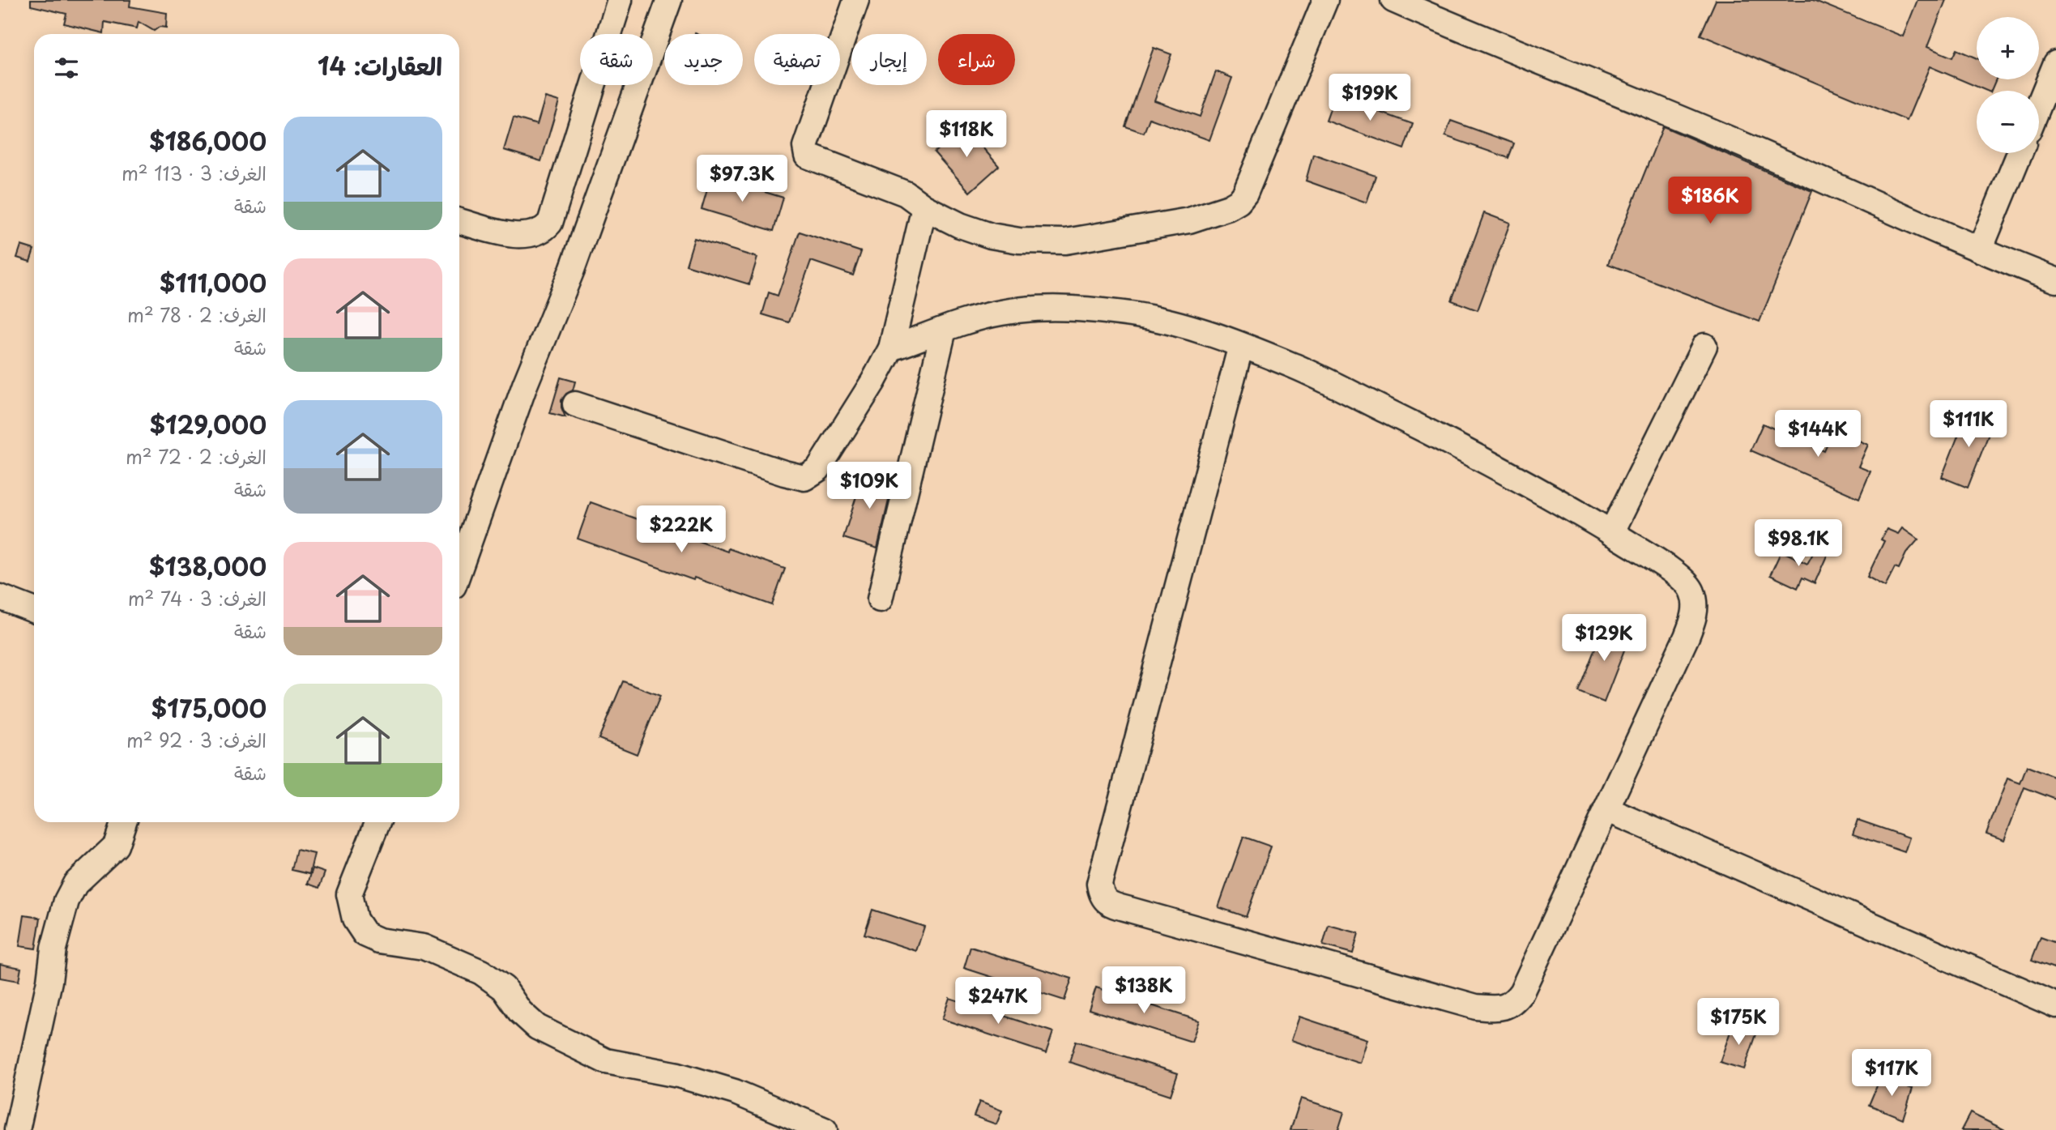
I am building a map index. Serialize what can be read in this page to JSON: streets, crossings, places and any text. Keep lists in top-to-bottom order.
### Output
{
  "page": {
    "map_buttons": ["+", "−"],
    "chip": [
      "شراء",
      "إيجار",
      "تصفية",
      "جديد",
      "شقة"
    ],
    "heading": "العقارات: 14",
    "price": [
      "$199K",
      "$118K",
      "$97.3K",
      "$186K",
      "$111K",
      "$144K",
      "$109K",
      "$222K",
      "$98.1K",
      "$129K",
      "$138K",
      "$247K",
      "$175K",
      "$117K"
    ],
    "list": [
      {
        "name": "$186,000",
        "note": "الغرف: 3 · 113 m² · شقة"
      },
      {
        "name": "$111,000",
        "note": "الغرف: 2 · 78 m² · شقة"
      },
      {
        "name": "$129,000",
        "note": "الغرف: 2 · 72 m² · شقة"
      },
      {
        "name": "$138,000",
        "note": "الغرف: 3 · 74 m² · شقة"
      },
      {
        "name": "$175,000",
        "note": "الغرف: 3 · 92 m² · شقة"
      }
    ]
  }
}
